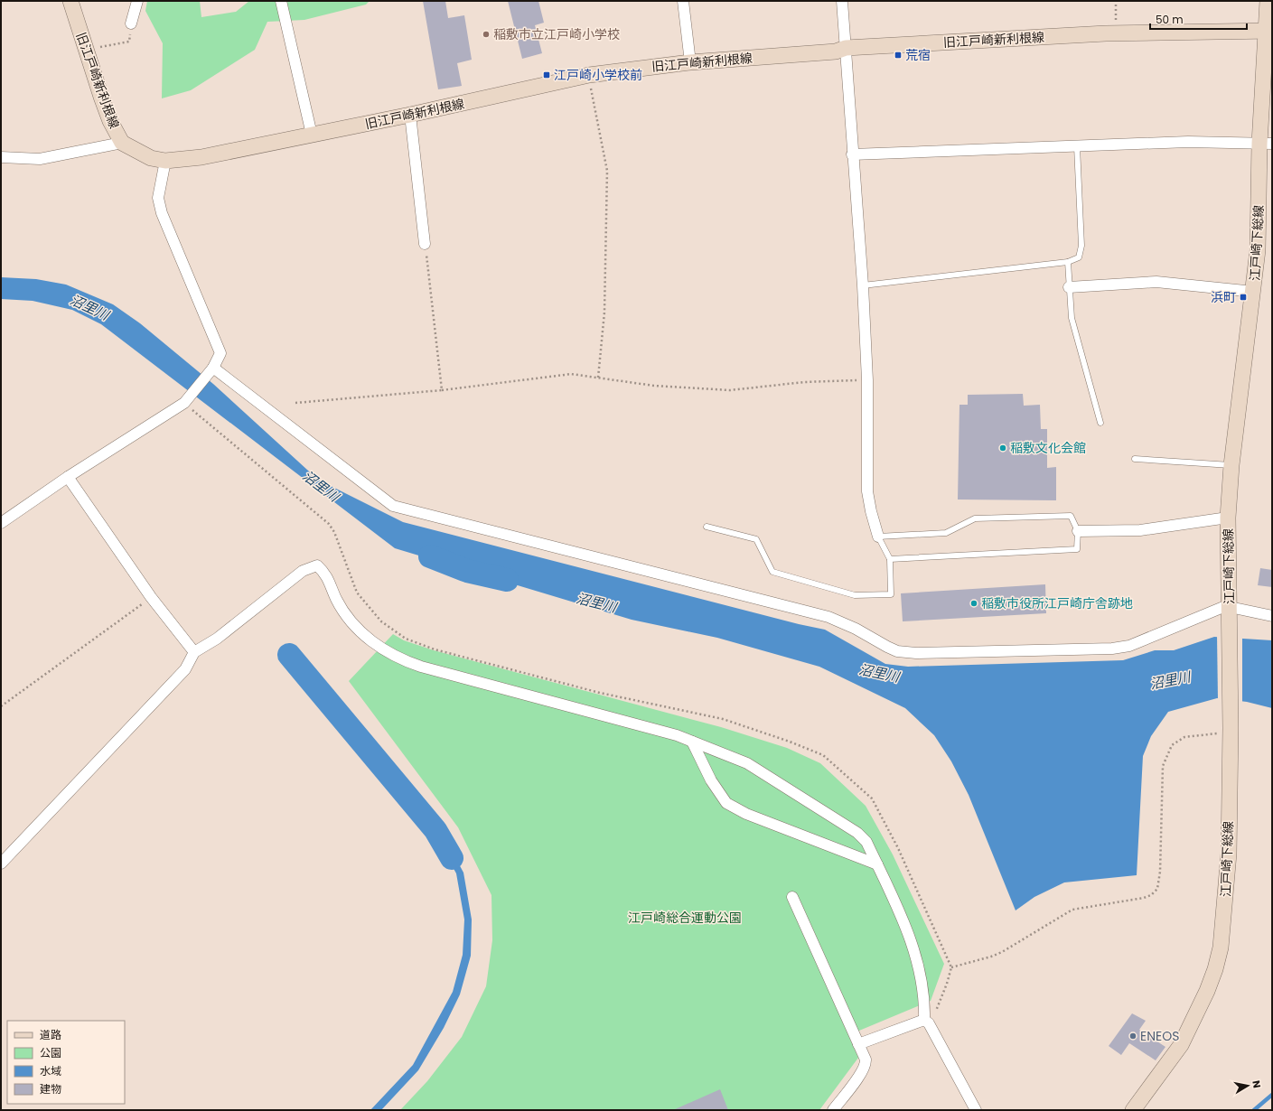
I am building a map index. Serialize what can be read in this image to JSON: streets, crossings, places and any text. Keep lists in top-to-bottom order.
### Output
{
  "streets": {
    "street": ["旧江戸崎新利根線", "江戸崎下総線"]
  },
  "crossings": [
    ["旧江戸崎新利根線", "江戸崎下総線"]
  ],
  "water": ["沼里川"],
  "parks": ["江戸崎総合運動公園"],
  "places": {
    "other": [
      "稲敷市立江戸崎小学校",
      "稲敷文化会館",
      "稲敷市役所江戸崎庁舎跡地",
      "ENEOS"
    ],
    "transit": ["荒宿", "江戸崎小学校前", "浜町"]
  },
  "legend": [
    "道路",
    "公園",
    "水域",
    "建物"
  ],
  "scale_bar": "50 m",
  "north": "right"
}
